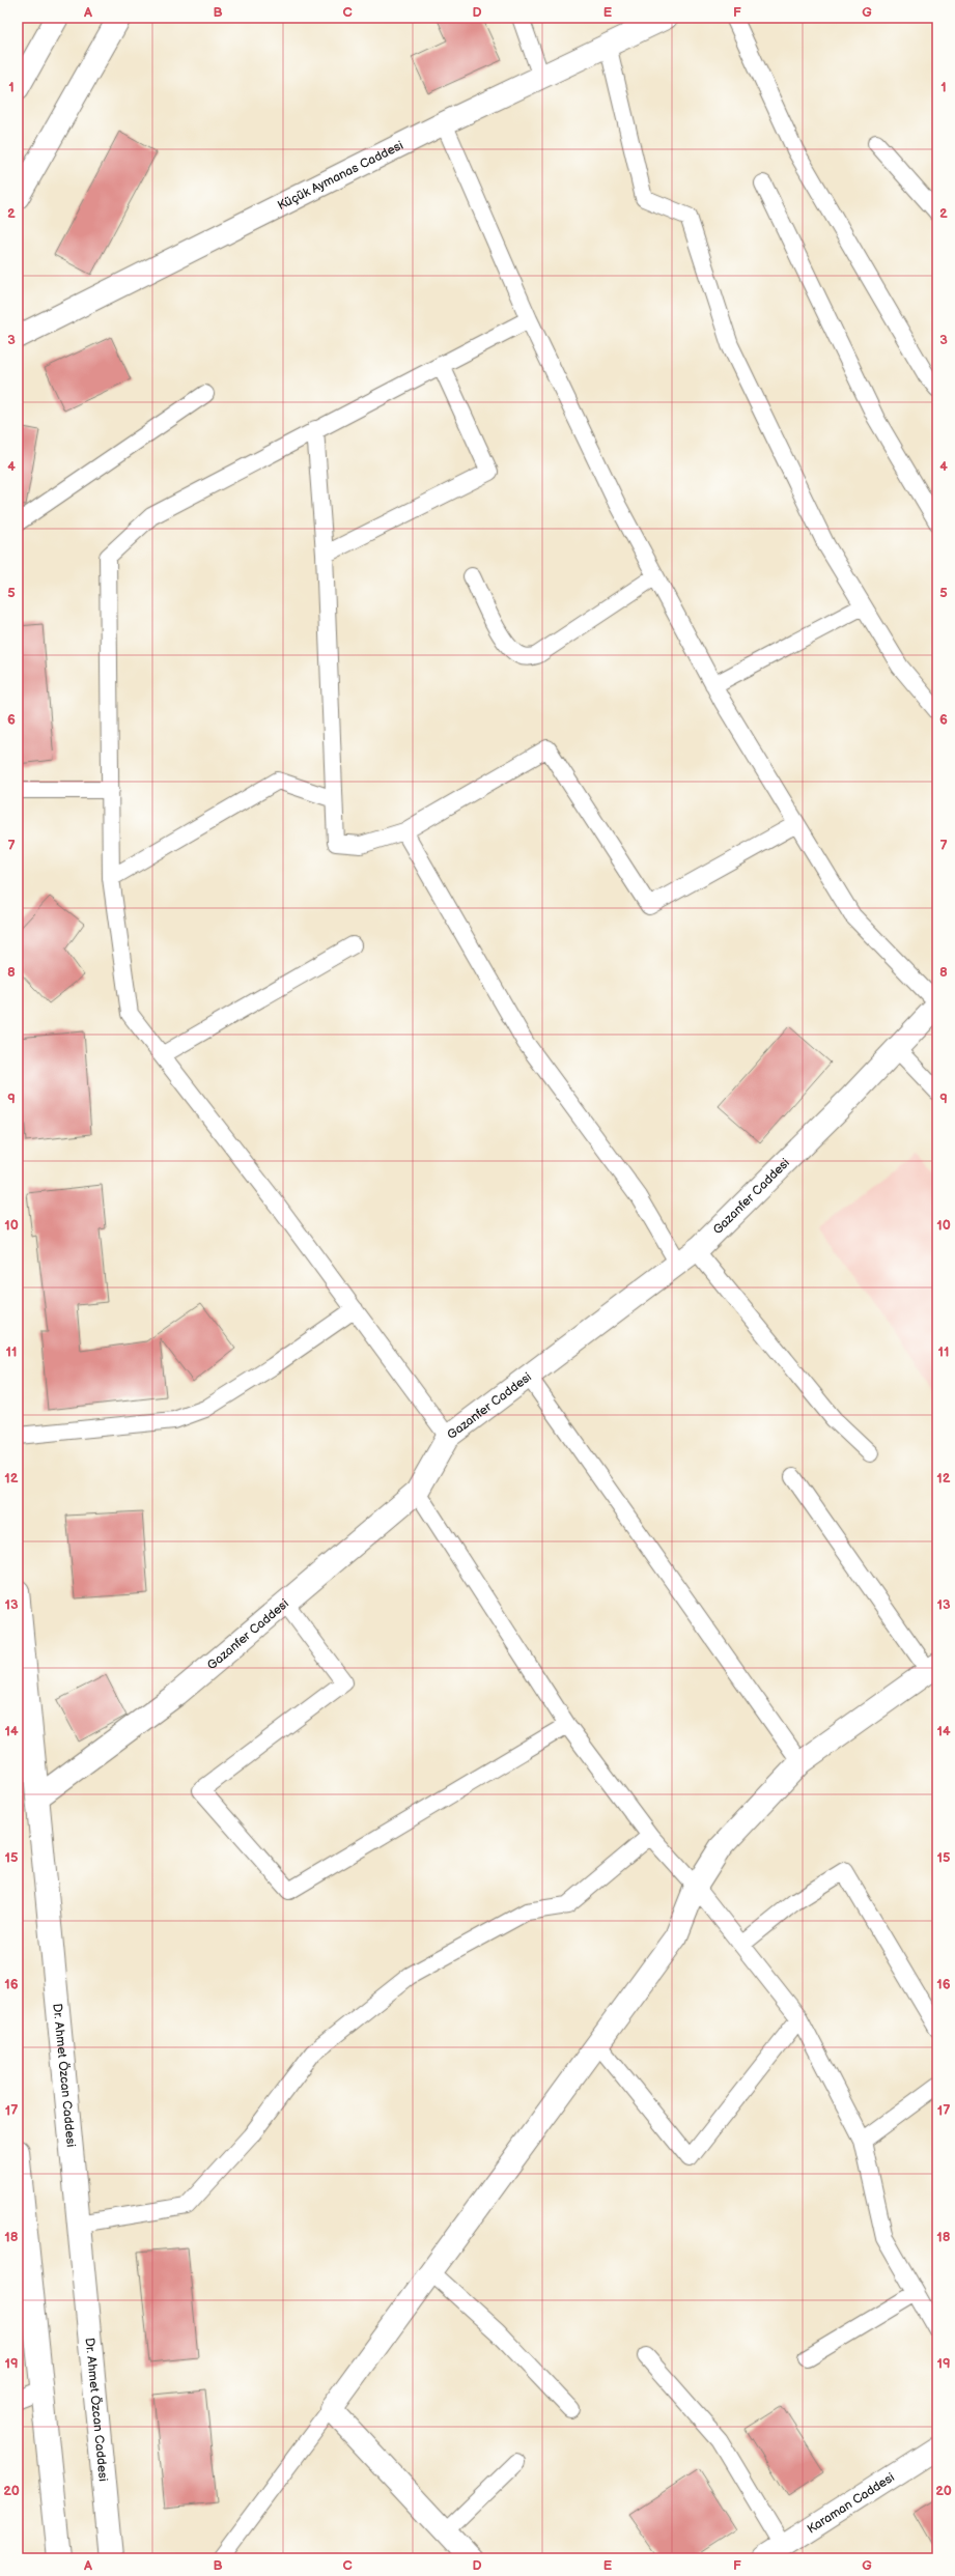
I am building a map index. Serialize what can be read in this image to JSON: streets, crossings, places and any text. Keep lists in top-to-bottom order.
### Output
{
  "streets": {
    "street": [
      "Küçük Aymanas Caddesi",
      "Gazanfer Caddesi",
      "Dr. Ahmet Özcan Caddesi",
      "Karaman Caddesi"
    ]
  },
  "crossings": [
    ["Gazanfer Caddesi", "Dr. Ahmet Özcan Caddesi"]
  ],
  "grid": {
    "columns": [
      "A",
      "B",
      "C",
      "D",
      "E",
      "F",
      "G"
    ],
    "rows": [
      "1",
      "2",
      "3",
      "4",
      "5",
      "6",
      "7",
      "8",
      "9",
      "10",
      "11",
      "12",
      "13",
      "14",
      "15",
      "16",
      "17",
      "18",
      "19",
      "20"
    ]
  }
}
